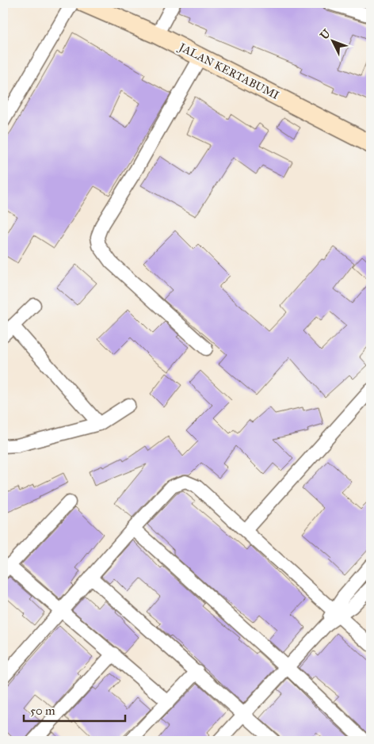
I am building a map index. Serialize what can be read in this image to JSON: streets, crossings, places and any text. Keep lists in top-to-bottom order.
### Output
{
  "streets": {
    "main road": ["JALAN KERTABUMI"]
  },
  "scale_bar": "50 m",
  "north": "top left"
}
